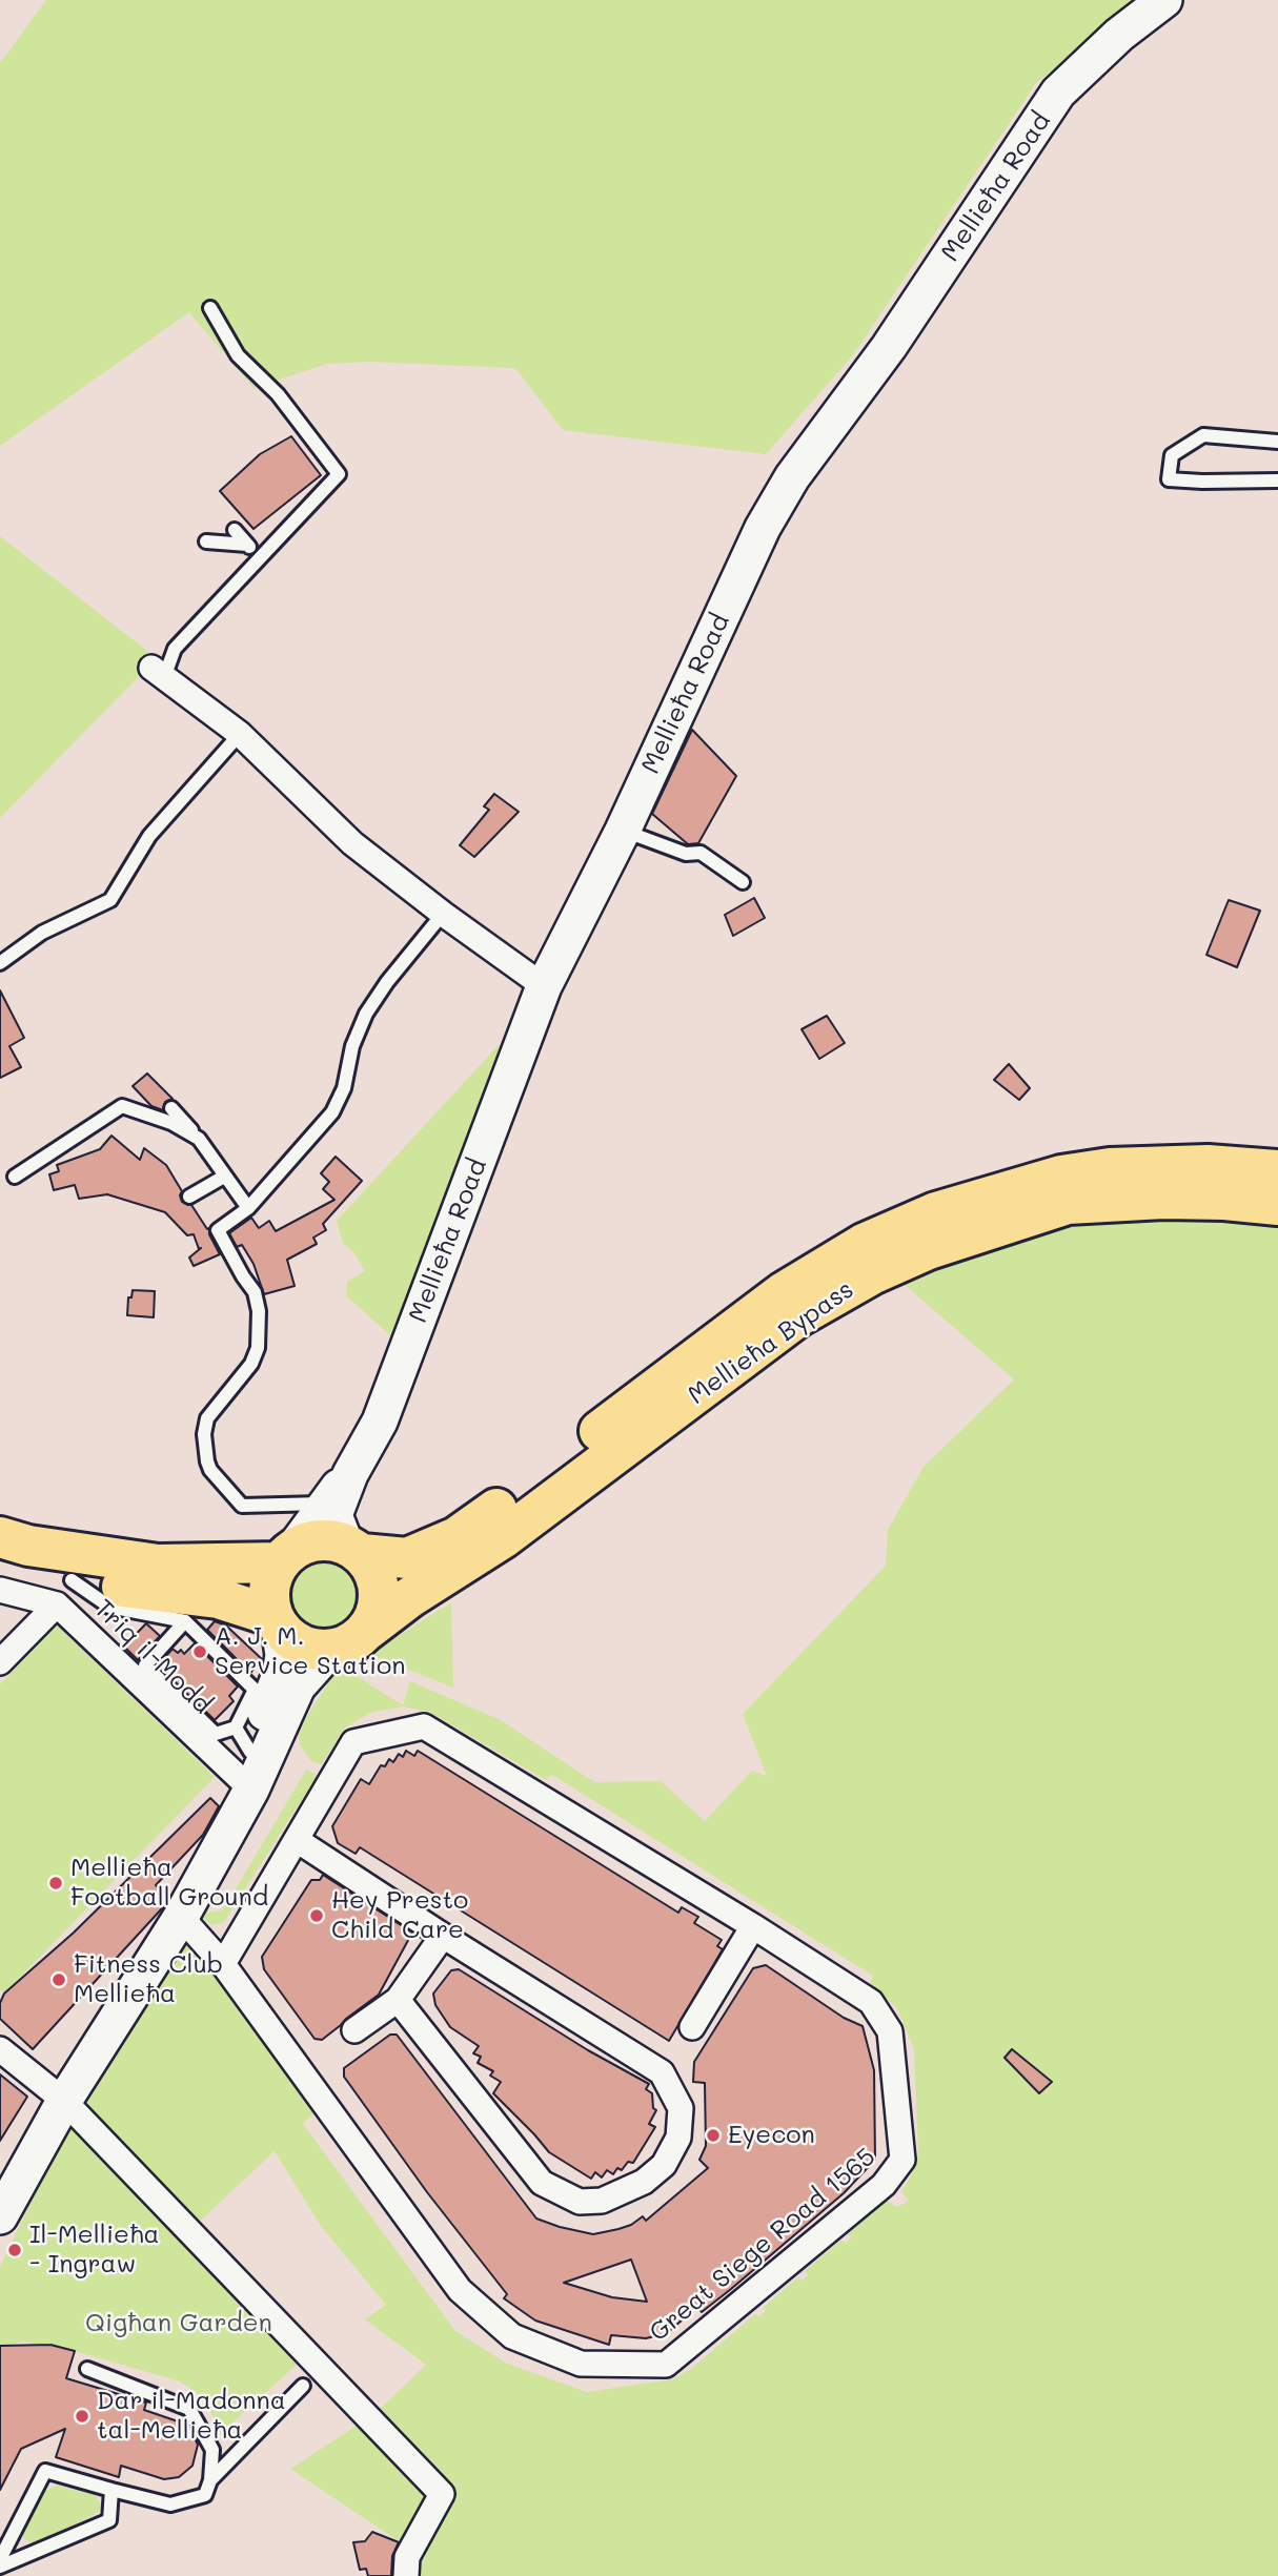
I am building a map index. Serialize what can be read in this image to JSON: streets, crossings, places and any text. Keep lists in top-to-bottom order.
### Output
{
  "streets": {
    "highway": ["Mellieħa Bypass"],
    "main road": ["Mellieħa Road"],
    "street": ["Triq il-Modd", "Great Siege Road 1565"]
  },
  "crossings": [
    ["Mellieħa Road", "Mellieħa Bypass"]
  ],
  "parks": ["Qigħan Garden"],
  "places": [
    "A. J. M. Service Station",
    "Mellieħa Football Ground",
    "Hey Presto Child Care",
    "Fitness Club Mellieħa",
    "Eyecon",
    "Il-Mellieħa - Ingraw",
    "Dar il-Madonna tal-Mellieħa"
  ]
}
